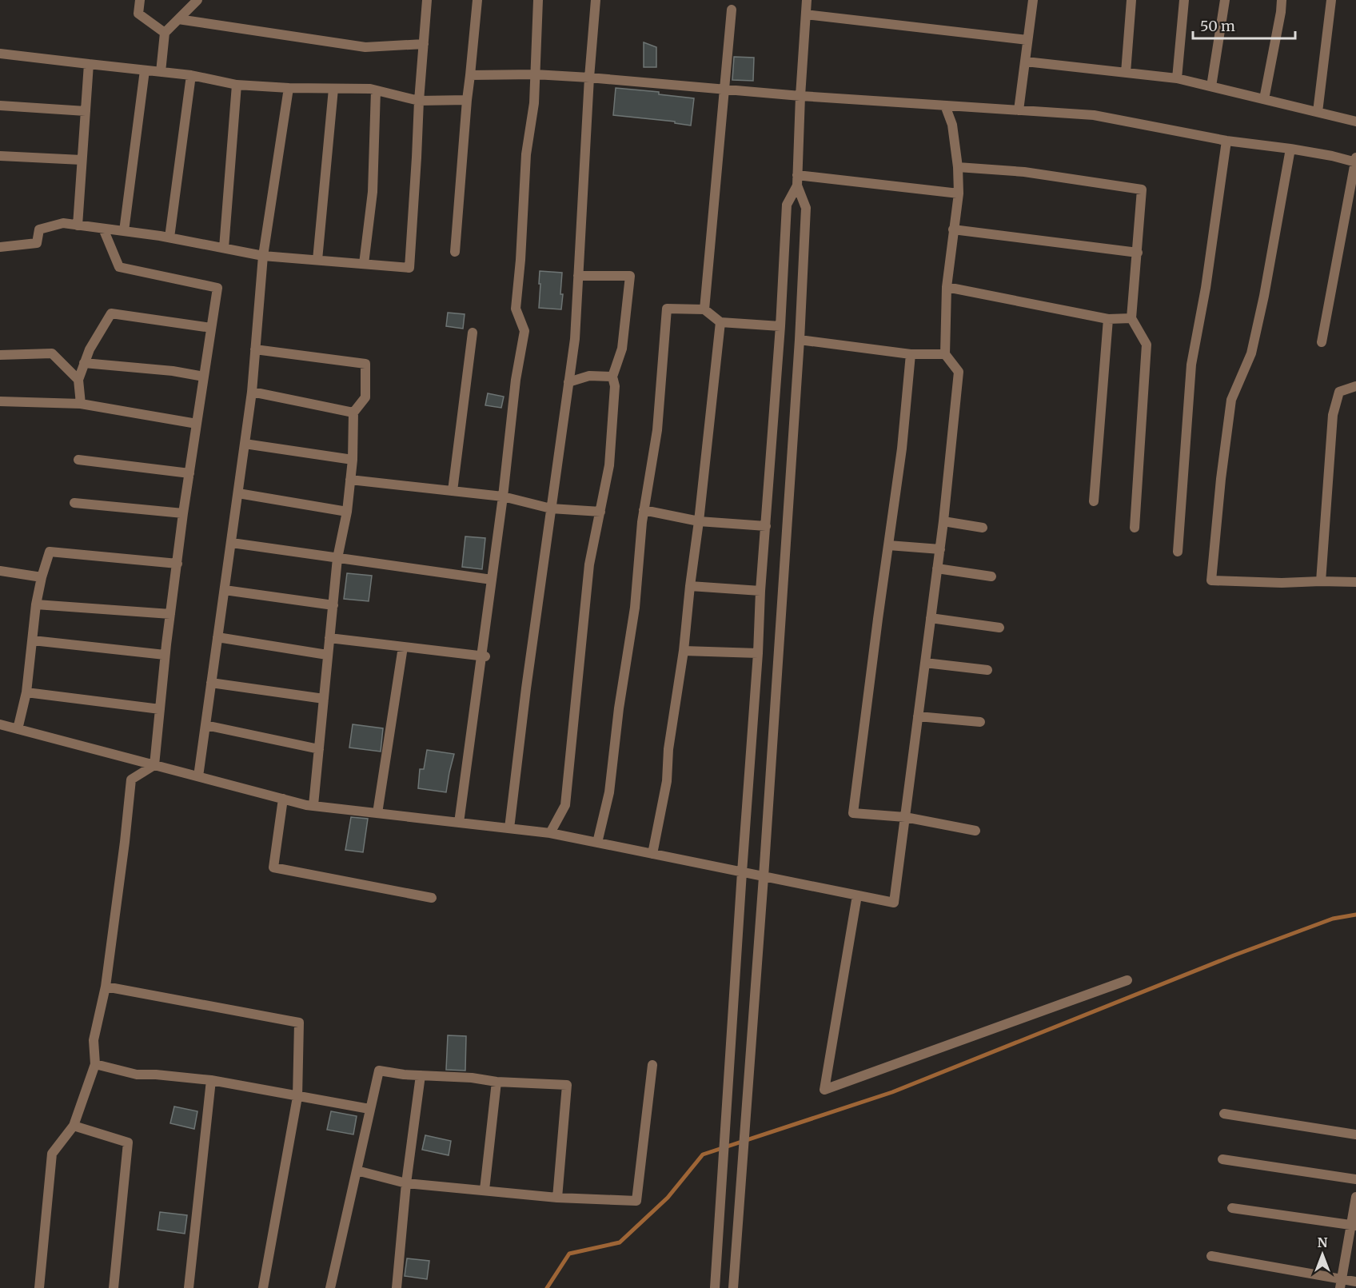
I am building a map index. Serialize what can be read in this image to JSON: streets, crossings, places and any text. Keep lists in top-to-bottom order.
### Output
{
  "scale_bar": "50 m",
  "north": "top"
}
